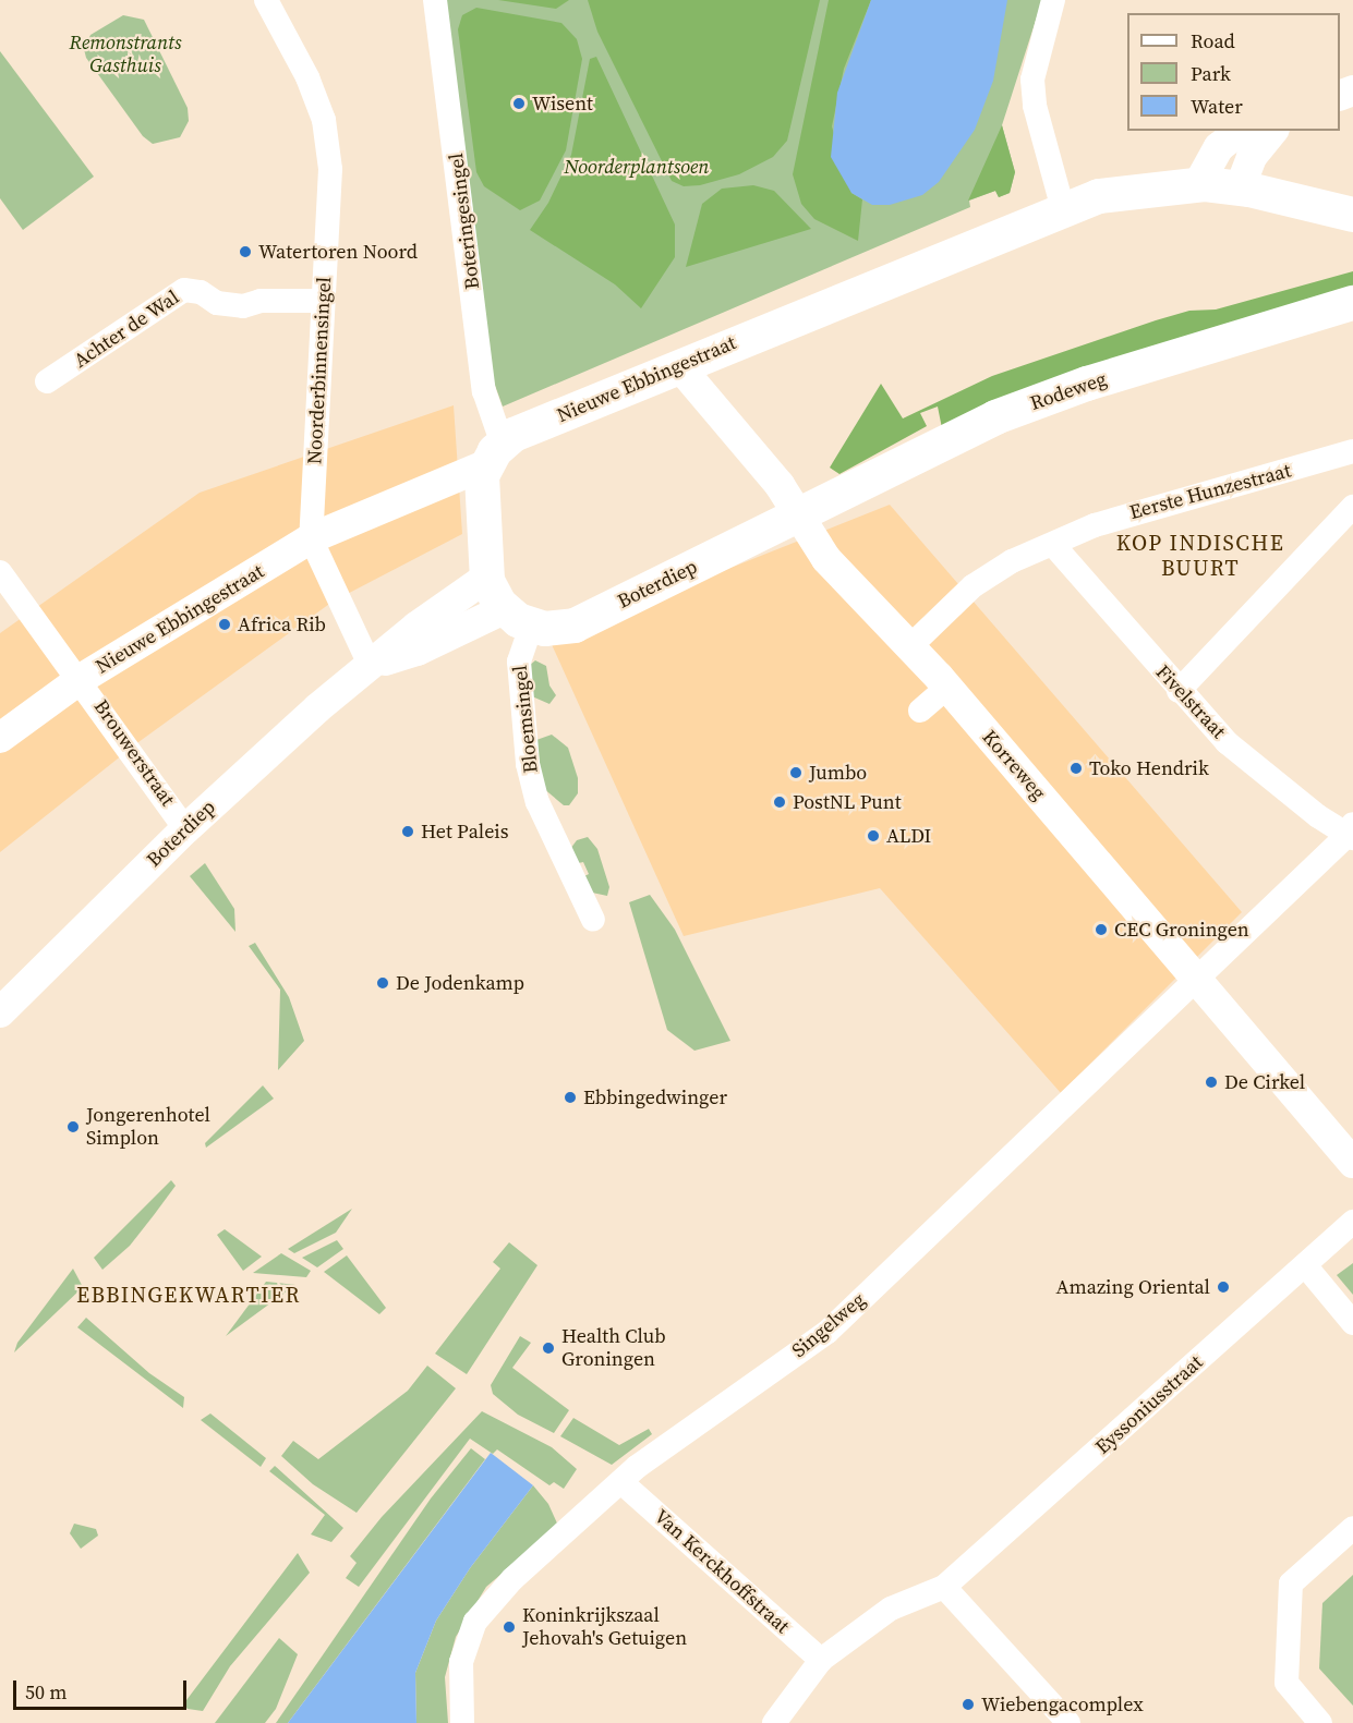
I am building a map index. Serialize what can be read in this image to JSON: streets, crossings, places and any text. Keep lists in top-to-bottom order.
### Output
{
  "streets": {
    "main road": [
      "Boteringesingel",
      "Nieuwe Ebbingestraat",
      "Rodeweg",
      "Boterdiep"
    ],
    "street": [
      "Achter de Wal",
      "Noorderbinnensingel",
      "Eerste Hunzestraat",
      "Fivelstraat",
      "Bloemsingel",
      "Brouwerstraat",
      "Korreweg",
      "Singelweg",
      "Eyssoniusstraat",
      "Van Kerckhoffstraat"
    ]
  },
  "crossings": [
    ["Boteringesingel", "Nieuwe Ebbingestraat"],
    ["Boteringesingel", "Boterdiep"],
    ["Boteringesingel", "Bloemsingel"],
    ["Achter de Wal", "Noorderbinnensingel"],
    ["Noorderbinnensingel", "Nieuwe Ebbingestraat"],
    ["Noorderbinnensingel", "Boterdiep"],
    ["Nieuwe Ebbingestraat", "Brouwerstraat"],
    ["Nieuwe Ebbingestraat", "Korreweg"],
    ["Rodeweg", "Boterdiep"],
    ["Rodeweg", "Korreweg"],
    ["Eerste Hunzestraat", "Fivelstraat"],
    ["Eerste Hunzestraat", "Korreweg"],
    ["Boterdiep", "Bloemsingel"],
    ["Boterdiep", "Brouwerstraat"],
    ["Boterdiep", "Korreweg"],
    ["Fivelstraat", "Singelweg"],
    ["Korreweg", "Singelweg"],
    ["Singelweg", "Van Kerckhoffstraat"],
    ["Eyssoniusstraat", "Van Kerckhoffstraat"]
  ],
  "districts": ["KOP INDISCHE BUURT", "EBBINGEKWARTIER"],
  "parks": ["Remonstrants Gasthuis", "Noorderplantsoen"],
  "places": [
    "Wisent",
    "Watertoren Noord",
    "Africa Rib",
    "Toko Hendrik",
    "Jumbo",
    "PostNL Punt",
    "Het Paleis",
    "ALDI",
    "CEC Groningen",
    "De Jodenkamp",
    "De Cirkel",
    "Ebbingedwinger",
    "Jongerenhotel Simplon",
    "Amazing Oriental",
    "Health Club Groningen",
    "Koninkrijkszaal Jehovah's Getuigen",
    "Wiebengacomplex"
  ],
  "legend": ["Road", "Park", "Water"],
  "scale_bar": "50 m"
}
